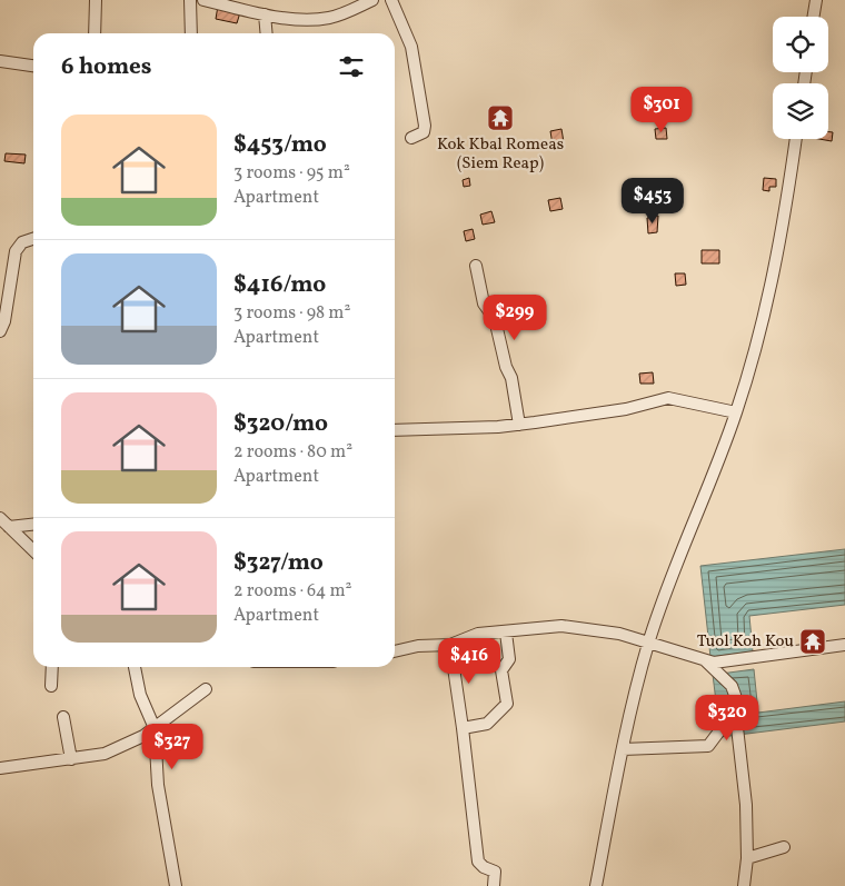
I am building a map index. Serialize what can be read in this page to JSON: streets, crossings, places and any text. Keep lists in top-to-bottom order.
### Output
{
  "places": {
    "temple": ["Kok Kbal Romeas (Siem Reap)", "Tuol Koh Kou"]
  },
  "page": {
    "heading": "6 homes",
    "price": [
      "$301",
      "$453",
      "$299",
      "$416",
      "$320",
      "$327"
    ],
    "list": [
      {
        "name": "$453/mo",
        "note": "3 rooms · 95 m² · Apartment"
      },
      {
        "name": "$416/mo",
        "note": "3 rooms · 98 m² · Apartment"
      },
      {
        "name": "$320/mo",
        "note": "2 rooms · 80 m² · Apartment"
      },
      {
        "name": "$327/mo",
        "note": "2 rooms · 64 m² · Apartment"
      }
    ]
  }
}
